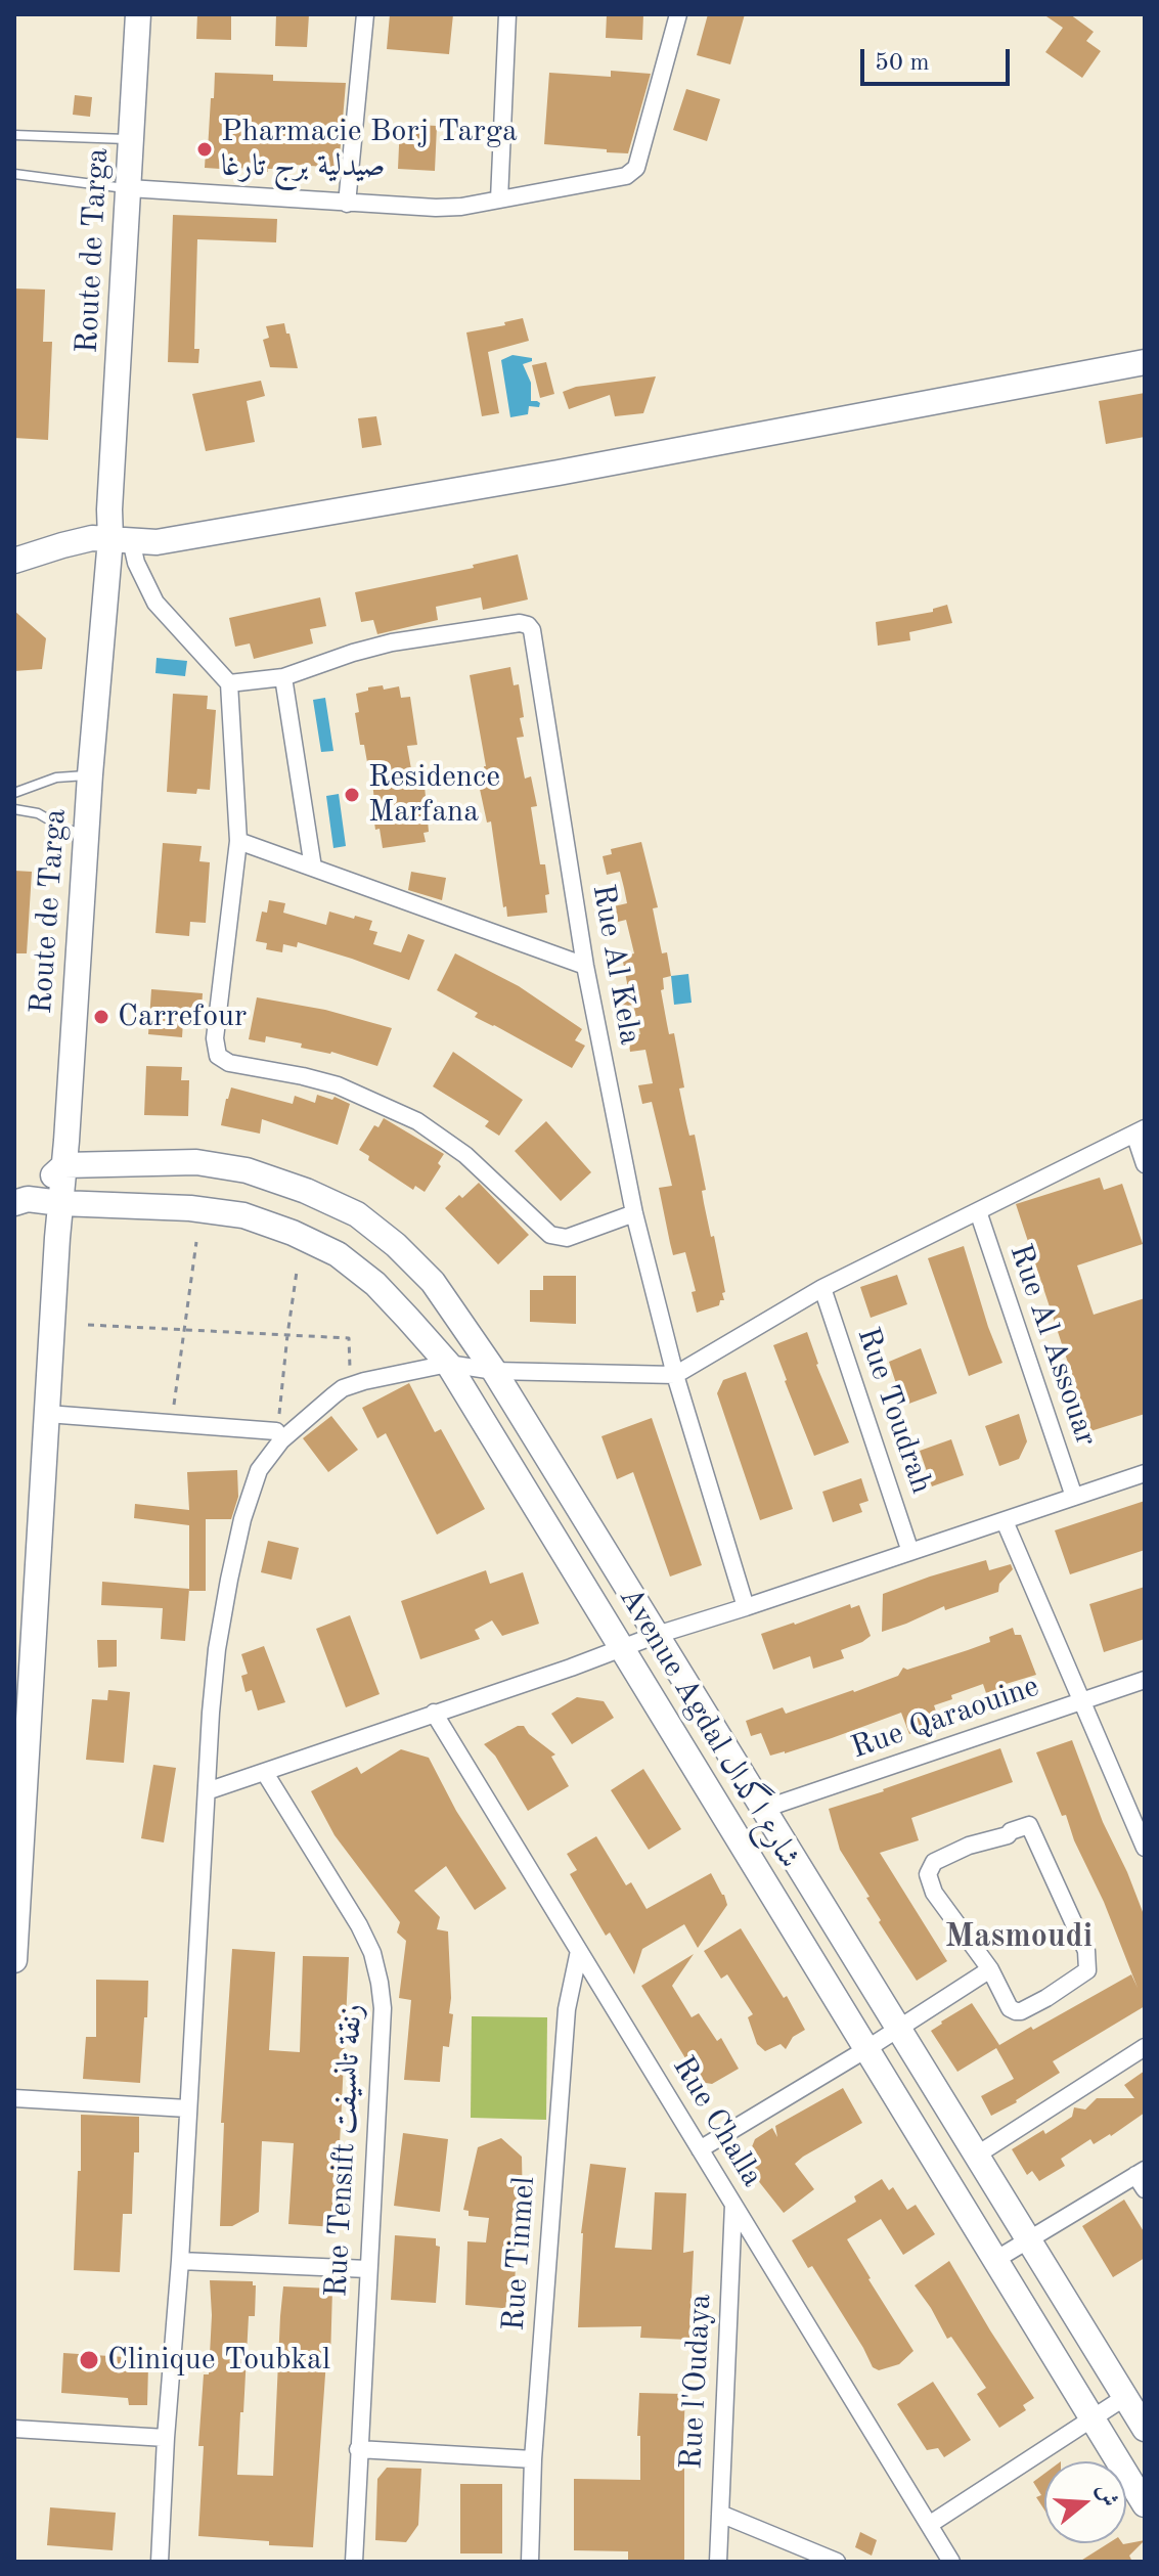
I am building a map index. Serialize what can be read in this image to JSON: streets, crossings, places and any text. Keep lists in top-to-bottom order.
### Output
{
  "streets": {
    "street": [
      "Route de Targa",
      "Rue Al Kela",
      "Rue Al Assouar",
      "Rue Toudrah",
      "Rue Qaraouine",
      "Avenue Agdal شارع اگدال",
      "Rue Challa",
      "Rue Tensift زنقة تانسيفت",
      "Rue Tinmel",
      "Rue l'Oudaya"
    ]
  },
  "crossings": [
    ["Route de Targa", "Avenue Agdal شارع اگدال"],
    ["Rue Qaraouine", "Avenue Agdal شارع اگدال"],
    ["Rue Challa", "Rue Tinmel"],
    ["Rue Challa", "Rue l'Oudaya"]
  ],
  "districts": ["Masmoudi"],
  "places": [
    "Pharmacie Borj Targa صيدلية برج تارغا",
    "Residence Marfana",
    "Carrefour",
    "Clinique Toubkal"
  ],
  "scale_bar": "50 m",
  "north": "right"
}
